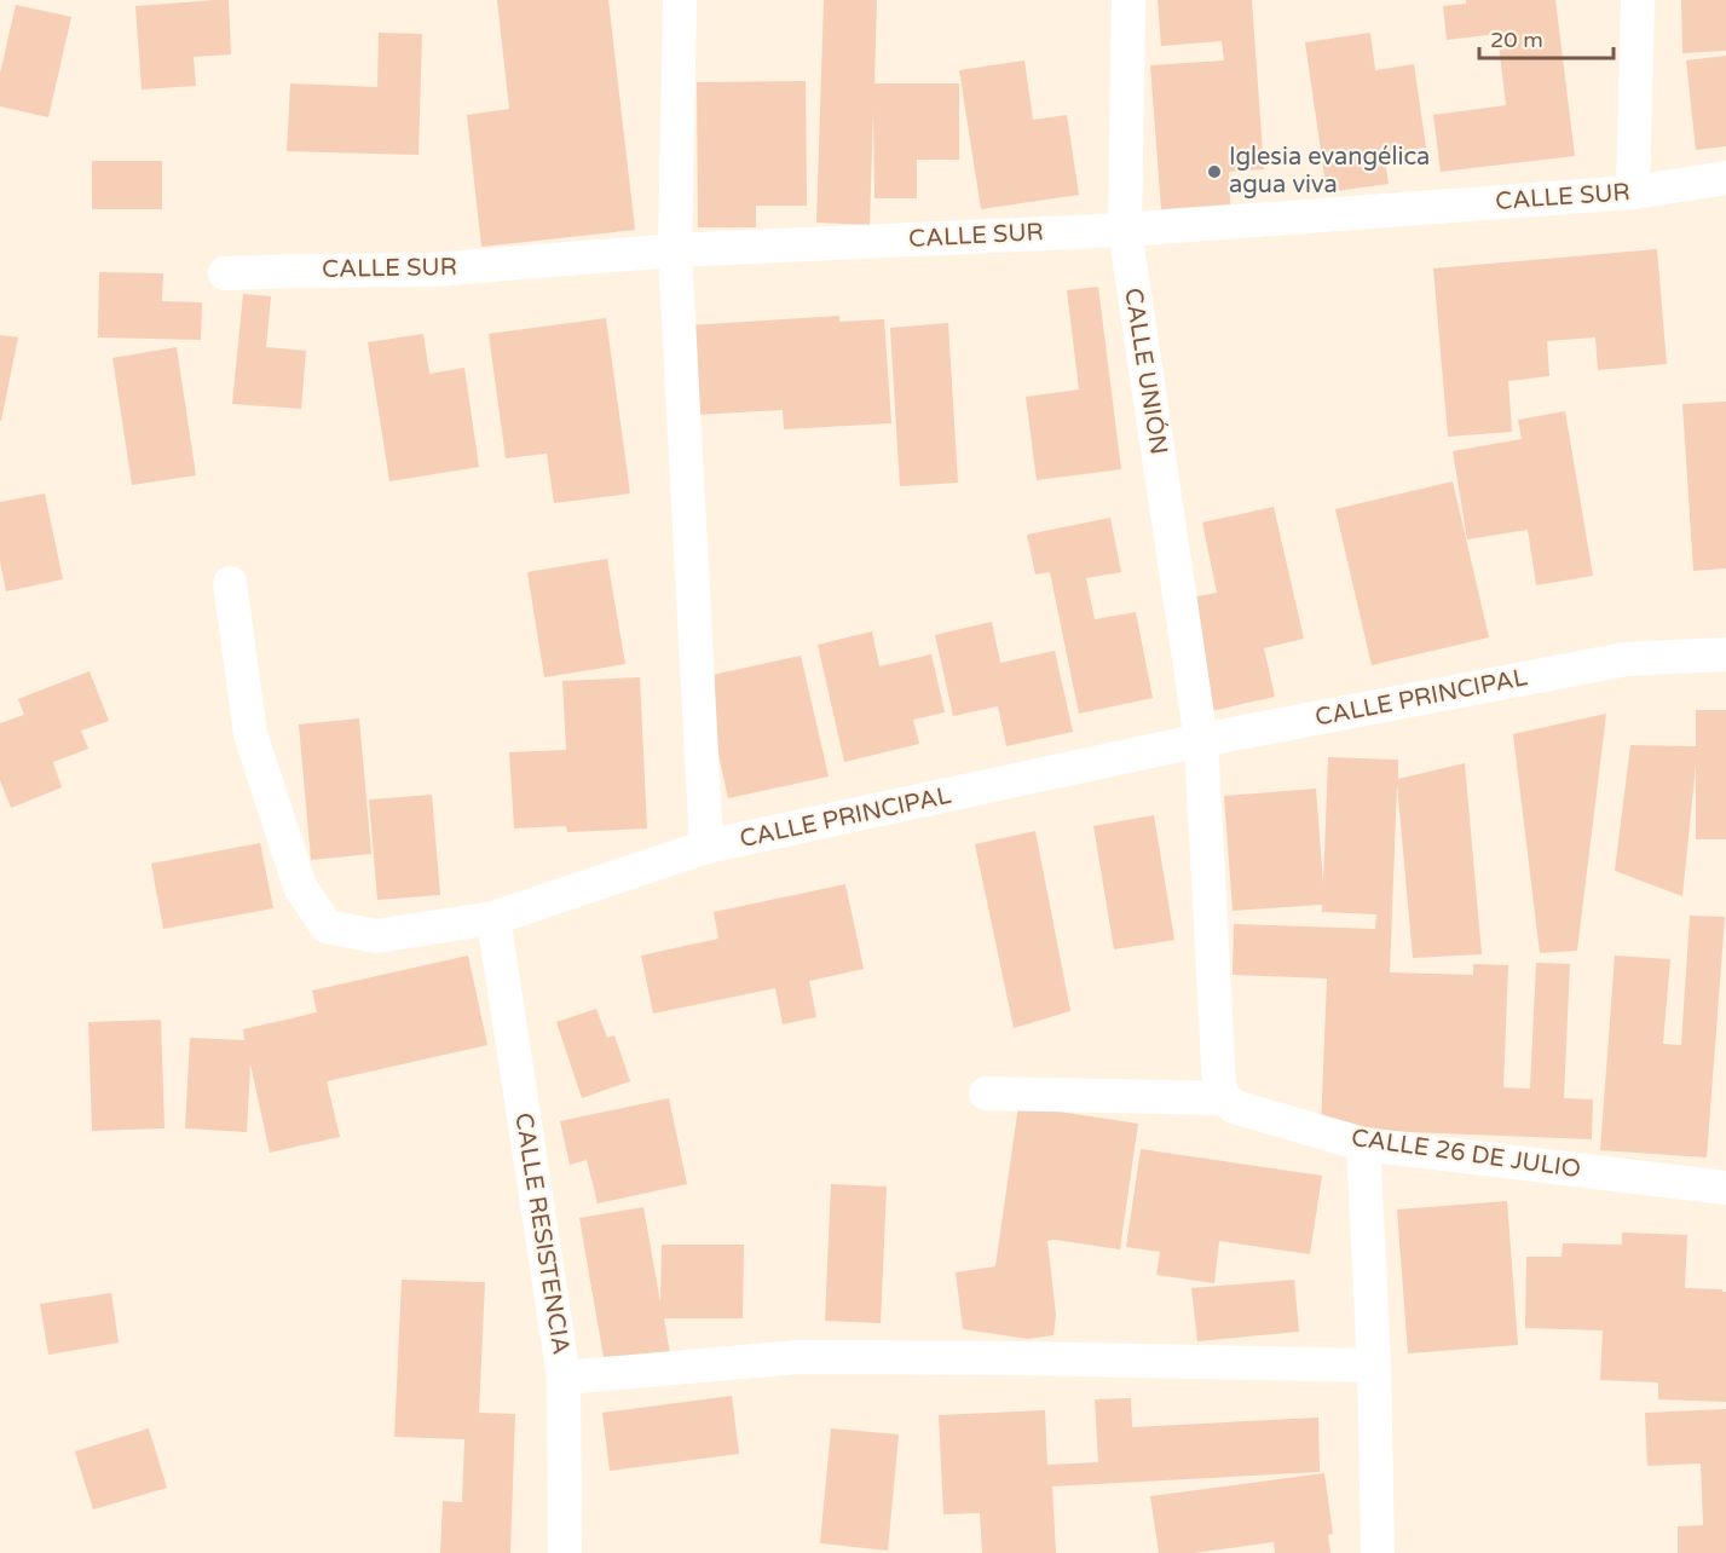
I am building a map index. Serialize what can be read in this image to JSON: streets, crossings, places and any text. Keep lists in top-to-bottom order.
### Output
{
  "streets": {
    "street": [
      "CALLE SUR",
      "CALLE UNIÓN",
      "CALLE PRINCIPAL",
      "CALLE 26 DE JULIO",
      "CALLE RESISTENCIA"
    ]
  },
  "crossings": [
    ["CALLE SUR", "CALLE UNIÓN"],
    ["CALLE UNIÓN", "CALLE PRINCIPAL"],
    ["CALLE PRINCIPAL", "CALLE RESISTENCIA"]
  ],
  "places": ["Iglesia evangélica agua viva"],
  "scale_bar": "20 m"
}
